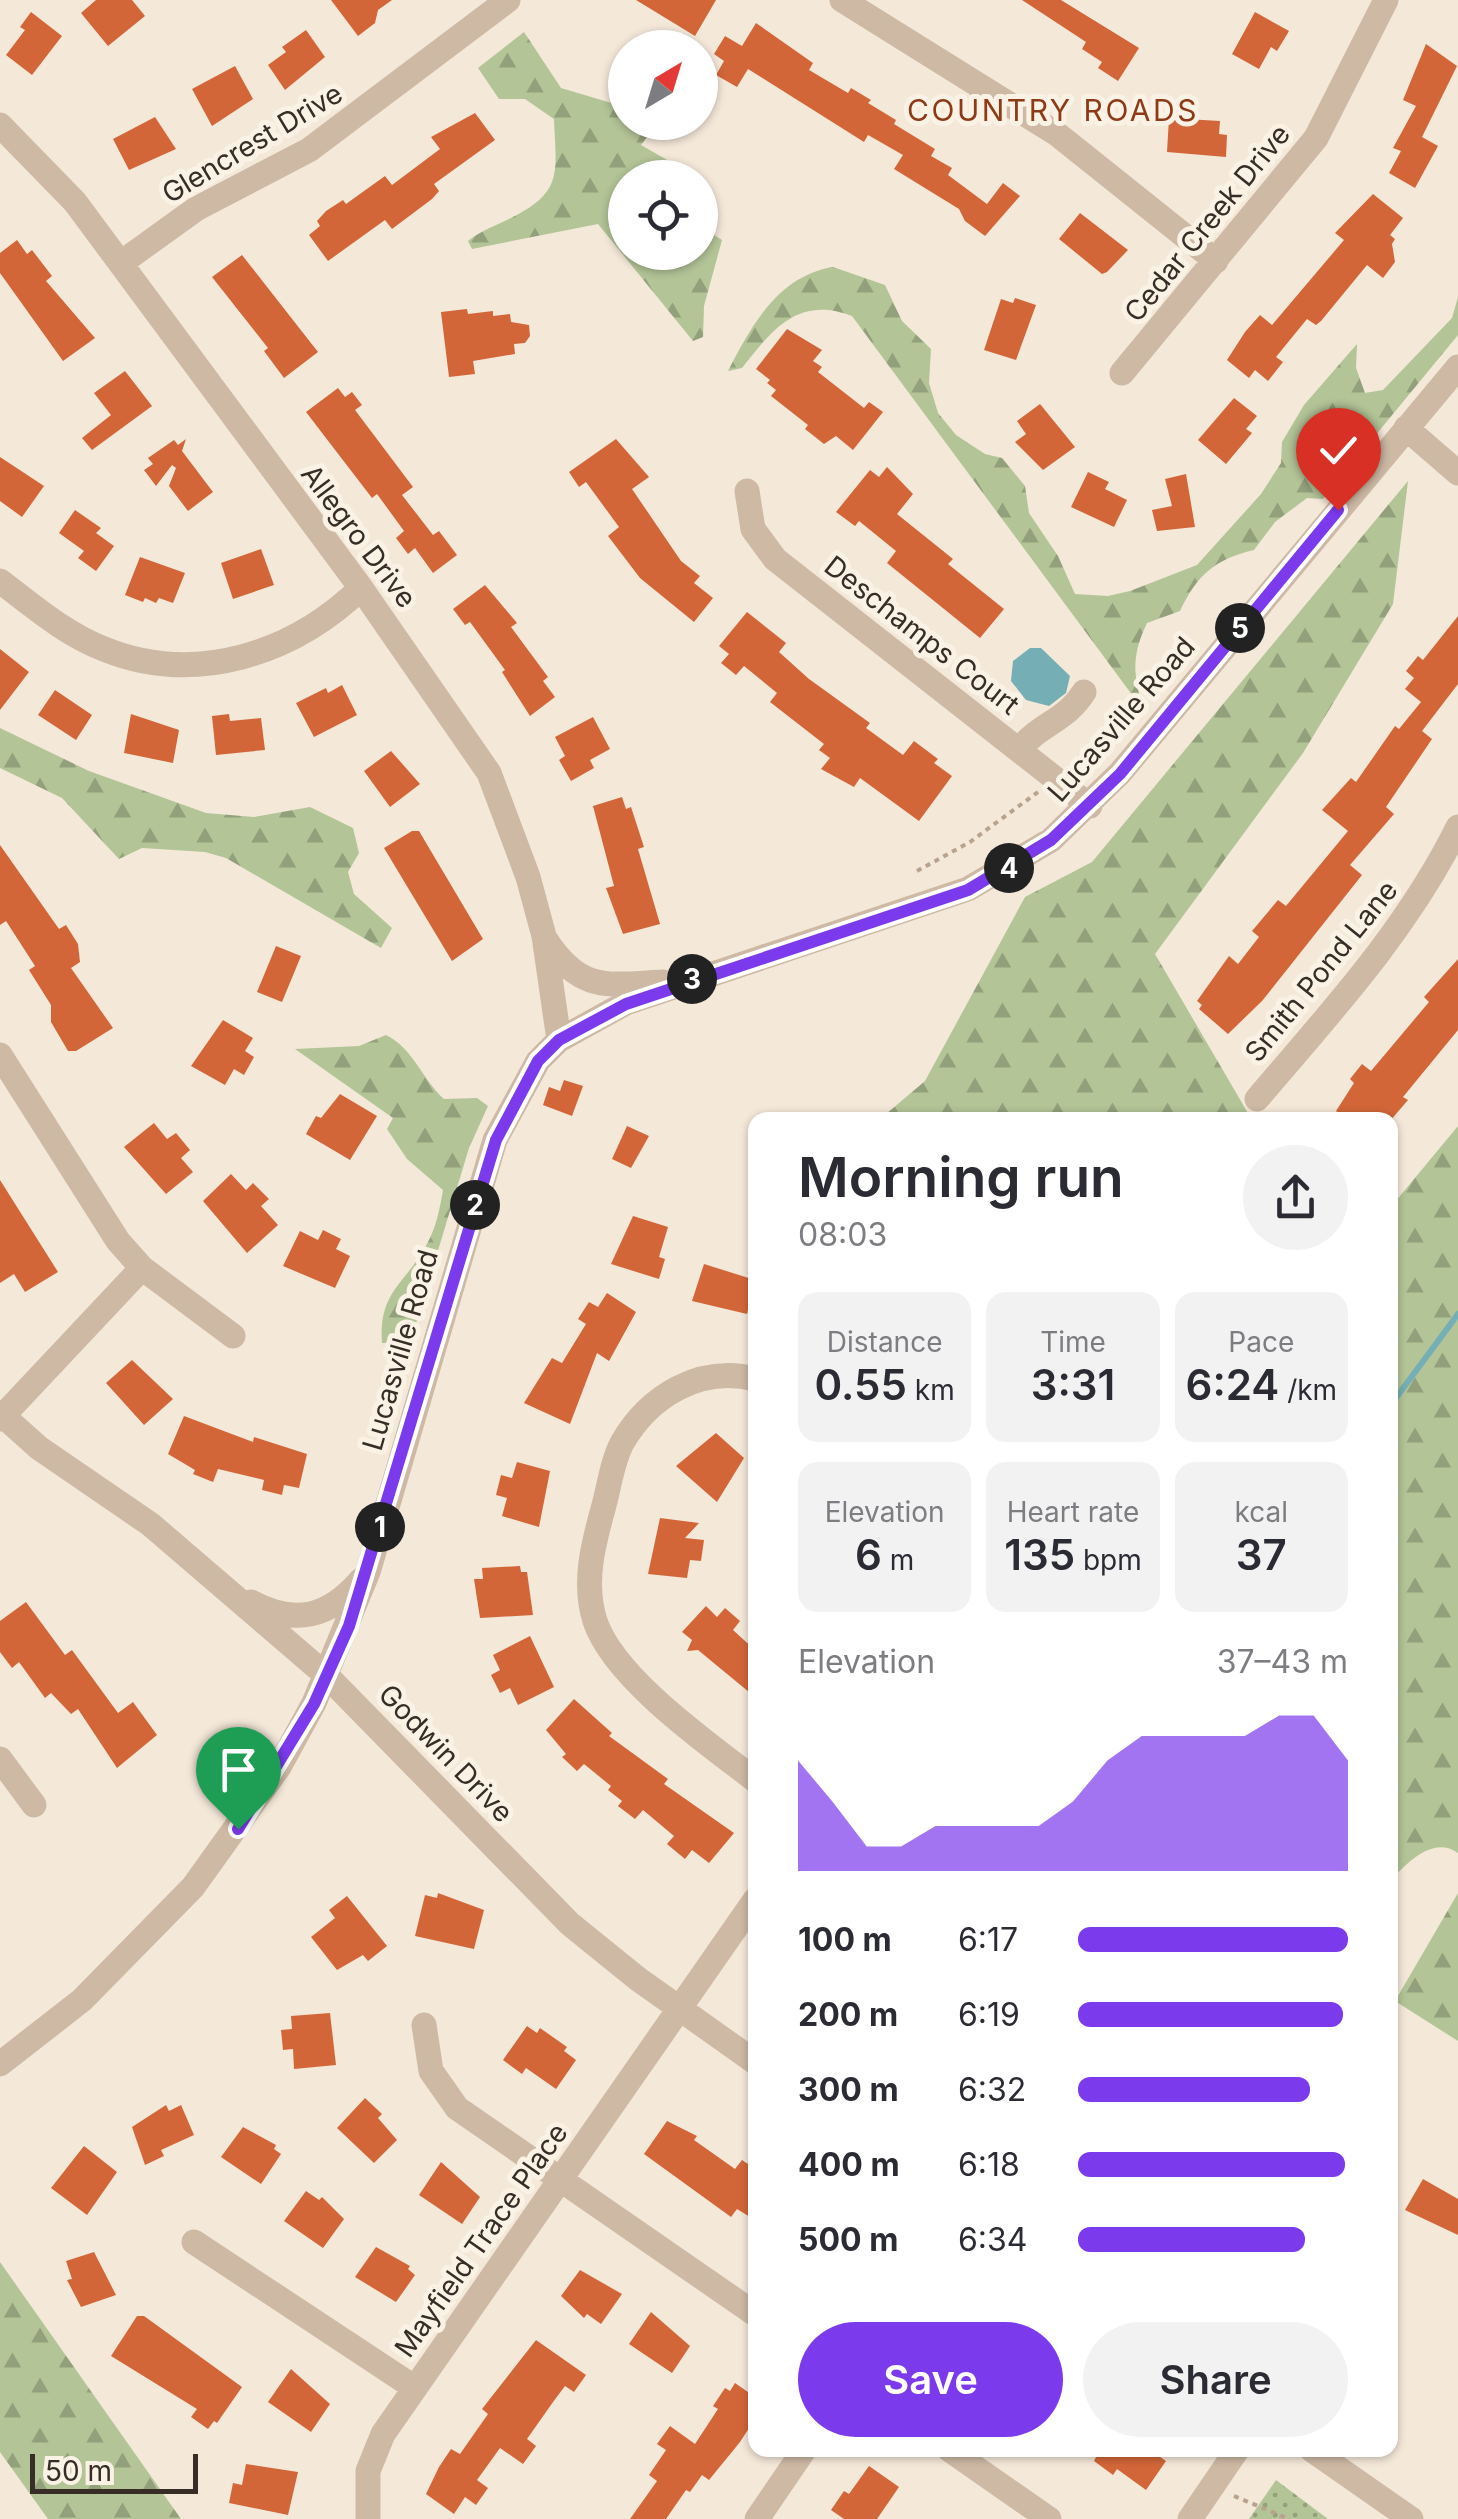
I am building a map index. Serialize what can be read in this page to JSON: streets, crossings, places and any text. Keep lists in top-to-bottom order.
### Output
{
  "streets": {
    "street": [
      "Glencrest Drive",
      "Cedar Creek Drive",
      "Allegro Drive",
      "Deschamps Court",
      "Lucasville Road",
      "Smith Pond Lane",
      "Godwin Drive",
      "Mayfield Trace Place"
    ]
  },
  "crossings": [
    ["Glencrest Drive", "Allegro Drive"],
    ["Allegro Drive", "Lucasville Road"],
    ["Deschamps Court", "Lucasville Road"],
    ["Lucasville Road", "Godwin Drive"],
    ["Godwin Drive", "Mayfield Trace Place"]
  ],
  "districts": ["COUNTRY ROADS"],
  "scale_bar": "50 m",
  "north": "top right",
  "page": {
    "pins": [
      "5",
      "4",
      "3",
      "2",
      "1"
    ],
    "heading": ["Morning run", "08:03"],
    "stats": [
      ["Distance", "0.55 km"],
      ["Time", "3:31"],
      ["Pace", "6:24 /km"],
      ["Elevation", "6 m"],
      ["Heart rate", "135 bpm"],
      ["kcal", "37"]
    ],
    "chart": ["Elevation", "37–43 m"],
    "list": [
      {
        "name": "100 m",
        "note": "6:17"
      },
      {
        "name": "200 m",
        "note": "6:19"
      },
      {
        "name": "300 m",
        "note": "6:32"
      },
      {
        "name": "400 m",
        "note": "6:18"
      },
      {
        "name": "500 m",
        "note": "6:34"
      }
    ],
    "buttons": ["Save", "Share"],
    "scale": "50 m"
  }
}
